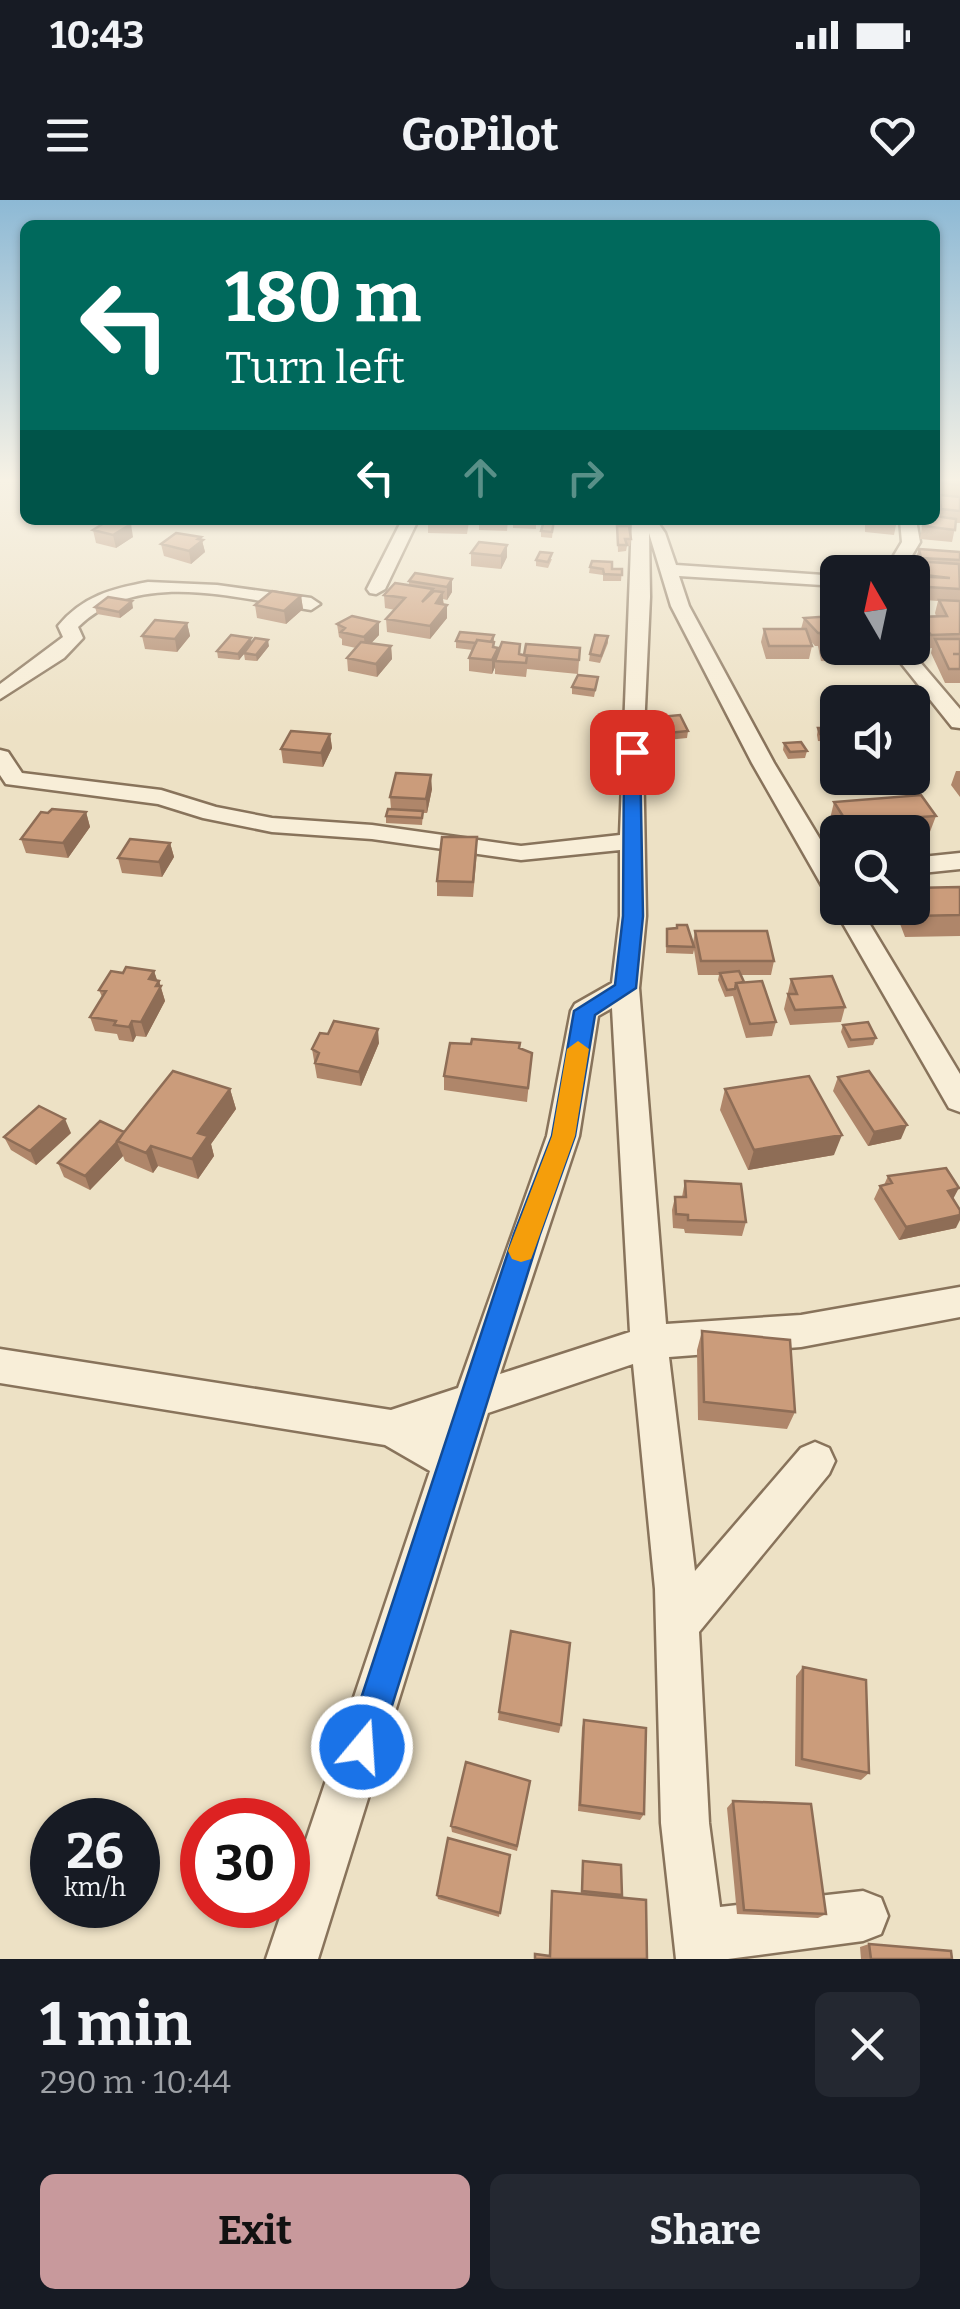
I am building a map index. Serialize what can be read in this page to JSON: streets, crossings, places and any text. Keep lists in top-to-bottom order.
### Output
{
  "north": "top",
  "page": {
    "status": "10:43",
    "header": "GoPilot",
    "turn": ["180 m", "Turn left"],
    "speed": "26 km/h",
    "limit": "30",
    "heading": ["1 min", "290 m · 10:44"],
    "buttons": ["Exit", "Share"]
  }
}
